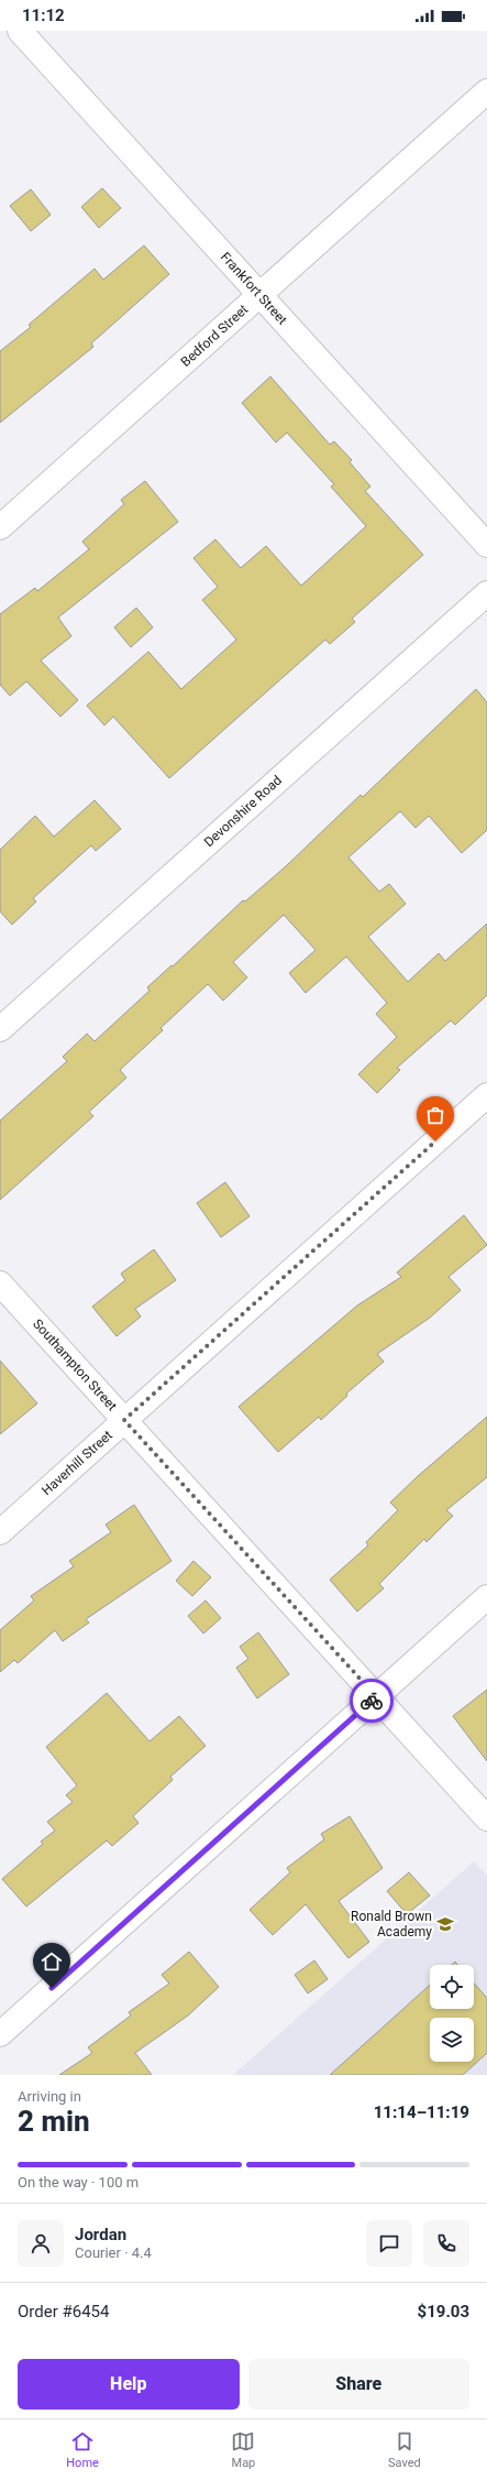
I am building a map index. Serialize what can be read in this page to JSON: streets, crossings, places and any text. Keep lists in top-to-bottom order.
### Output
{
  "streets": {
    "street": [
      "Frankfort Street",
      "Bedford Street",
      "Devonshire Road",
      "Southampton Street",
      "Haverhill Street"
    ]
  },
  "crossings": [
    ["Frankfort Street", "Bedford Street"],
    ["Southampton Street", "Haverhill Street"]
  ],
  "places": {
    "school or university": ["Ronald Brown Academy"]
  },
  "page": {
    "status": "11:12",
    "heading": ["2 min", "Arriving in", "11:14–11:19"],
    "panel": [
      "Jordan",
      "Courier · 4.4",
      "Order #6454",
      "$19.03"
    ],
    "bar": "On the way · 100 m",
    "buttons": ["Help", "Share"],
    "tabs": ["Home", "Map", "Saved"]
  }
}
